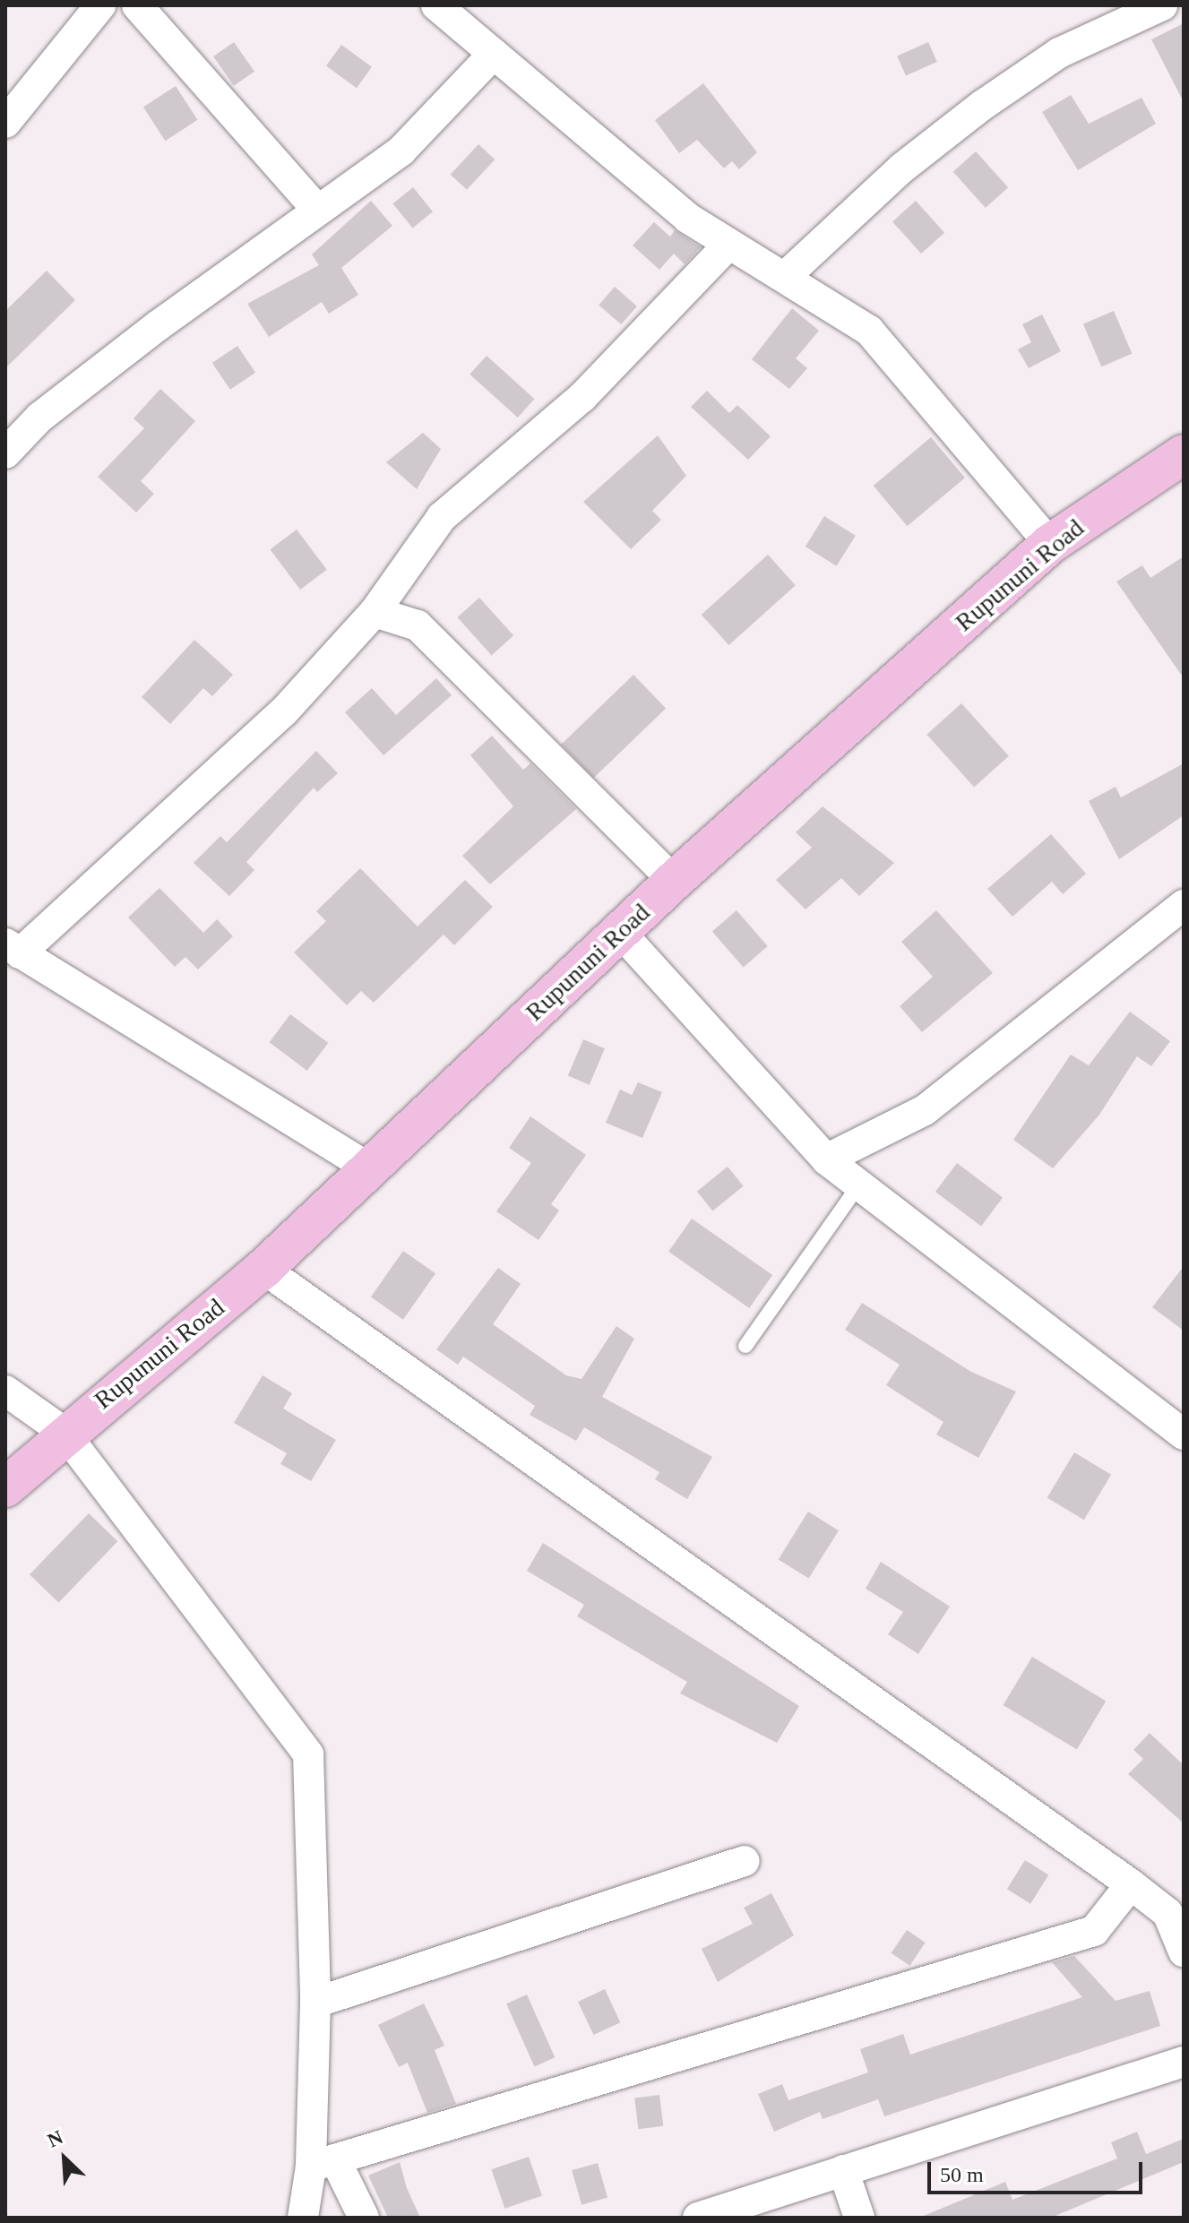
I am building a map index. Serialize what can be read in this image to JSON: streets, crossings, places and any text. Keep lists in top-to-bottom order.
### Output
{
  "streets": {
    "main road": ["Rupununi Road"]
  },
  "scale_bar": "50 m",
  "north": "top left"
}
